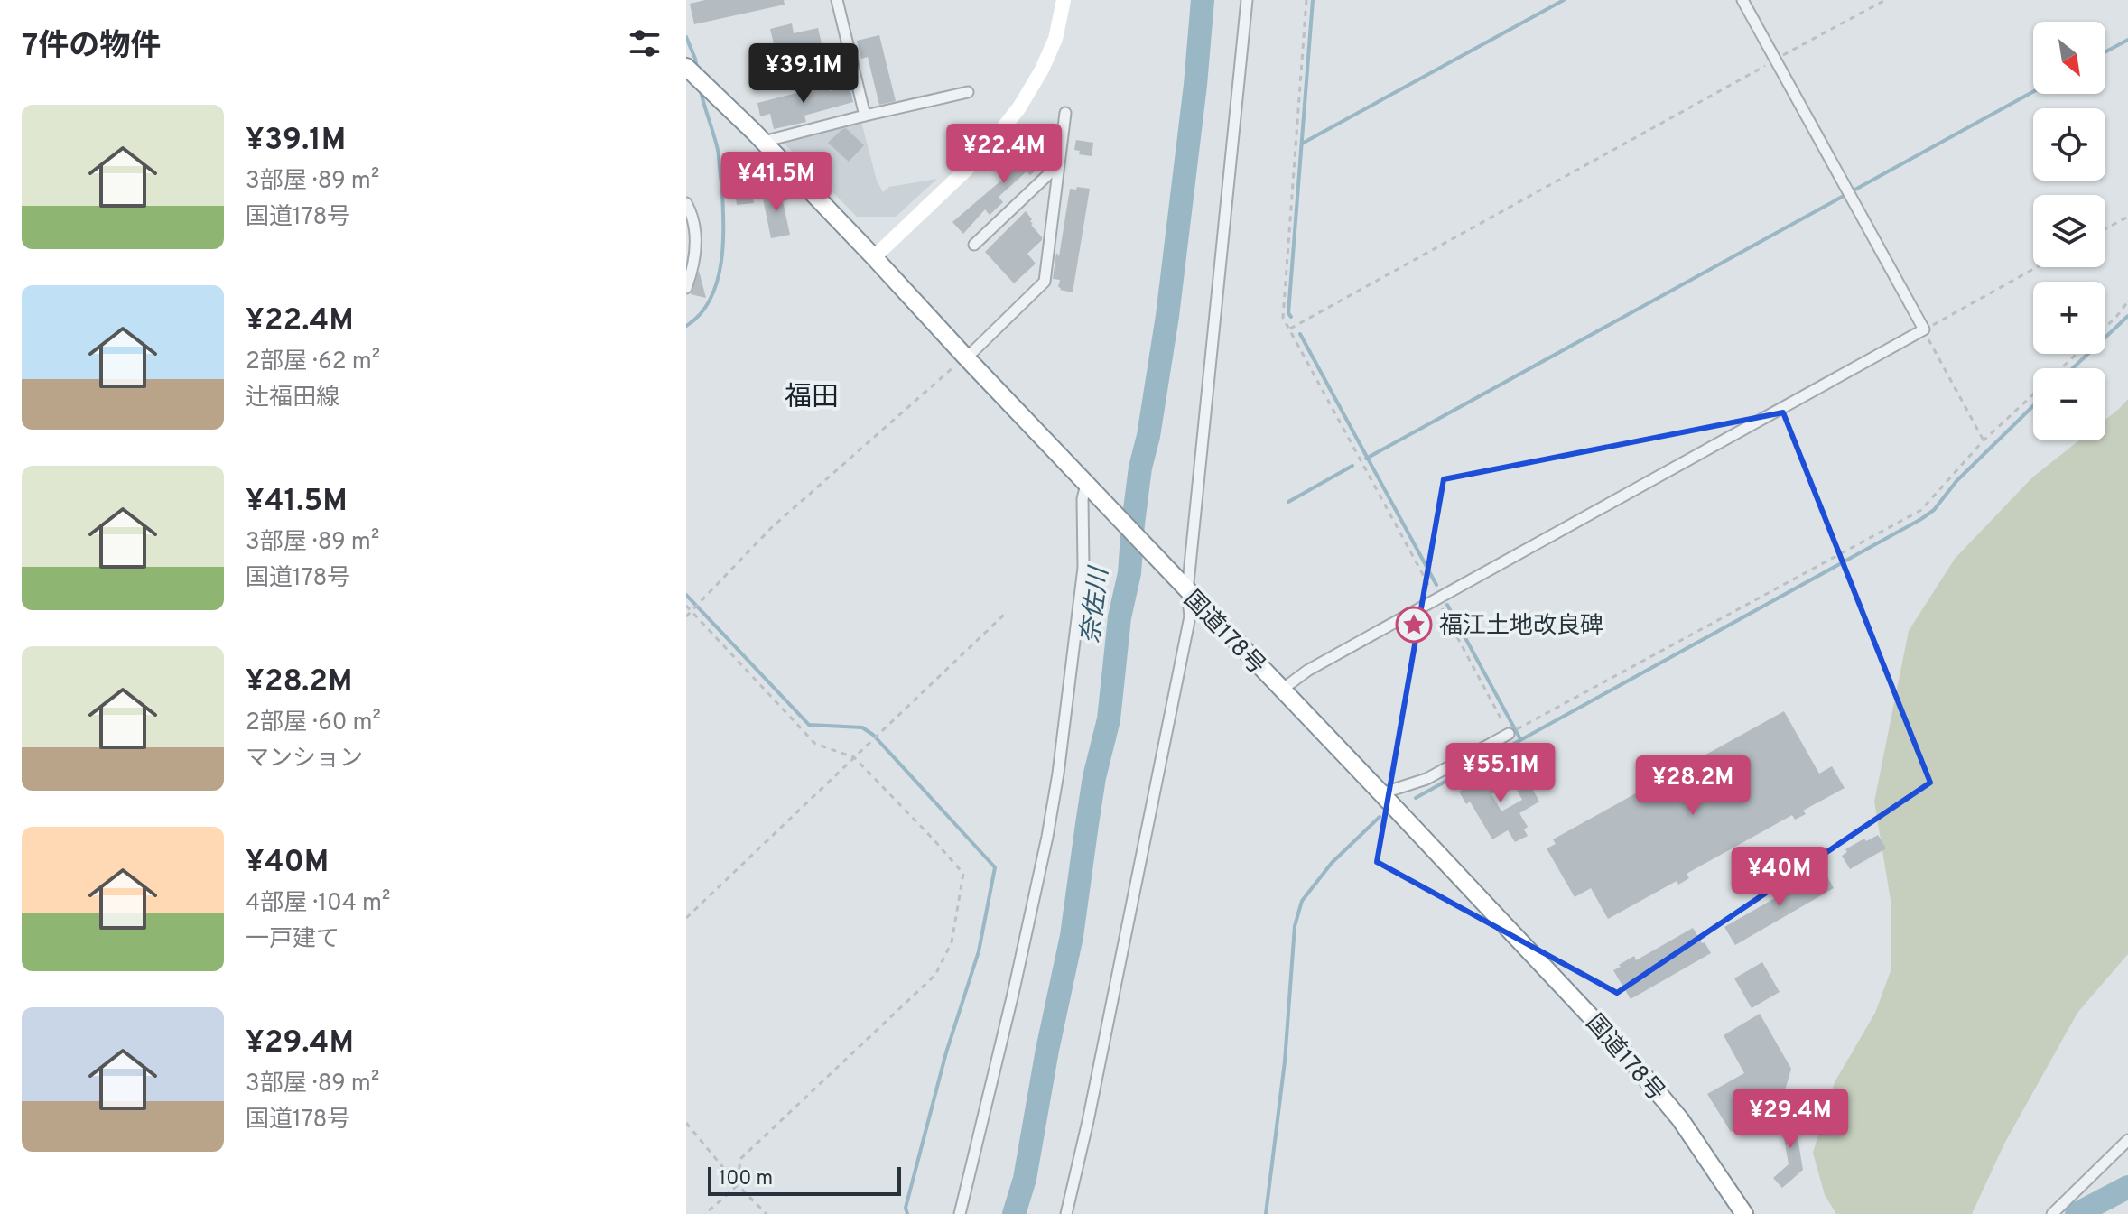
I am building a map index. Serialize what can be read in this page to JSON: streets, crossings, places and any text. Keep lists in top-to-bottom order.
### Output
{
  "streets": {
    "highway": ["国道178号"]
  },
  "districts": ["福田"],
  "water": ["奈佐川"],
  "places": {
    "place": ["福江土地改良碑"]
  },
  "scale_bar": "100 m",
  "north": "bottom right",
  "page": {
    "heading": "7件の物件",
    "map_buttons": ["+", "−"],
    "price": [
      "¥39.1M",
      "¥22.4M",
      "¥41.5M",
      "¥55.1M",
      "¥28.2M",
      "¥40M",
      "¥29.4M"
    ],
    "list": [
      {
        "name": "¥39.1M",
        "note": "3部屋 · 89 m² · 国道178号"
      },
      {
        "name": "¥22.4M",
        "note": "2部屋 · 62 m² · 辻福田線"
      },
      {
        "name": "¥41.5M",
        "note": "3部屋 · 89 m² · 国道178号"
      },
      {
        "name": "¥28.2M",
        "note": "2部屋 · 60 m² · マンション"
      },
      {
        "name": "¥40M",
        "note": "4部屋 · 104 m² · 一戸建て"
      },
      {
        "name": "¥29.4M",
        "note": "3部屋 · 89 m² · 国道178号"
      }
    ],
    "scale": "100 m"
  }
}
